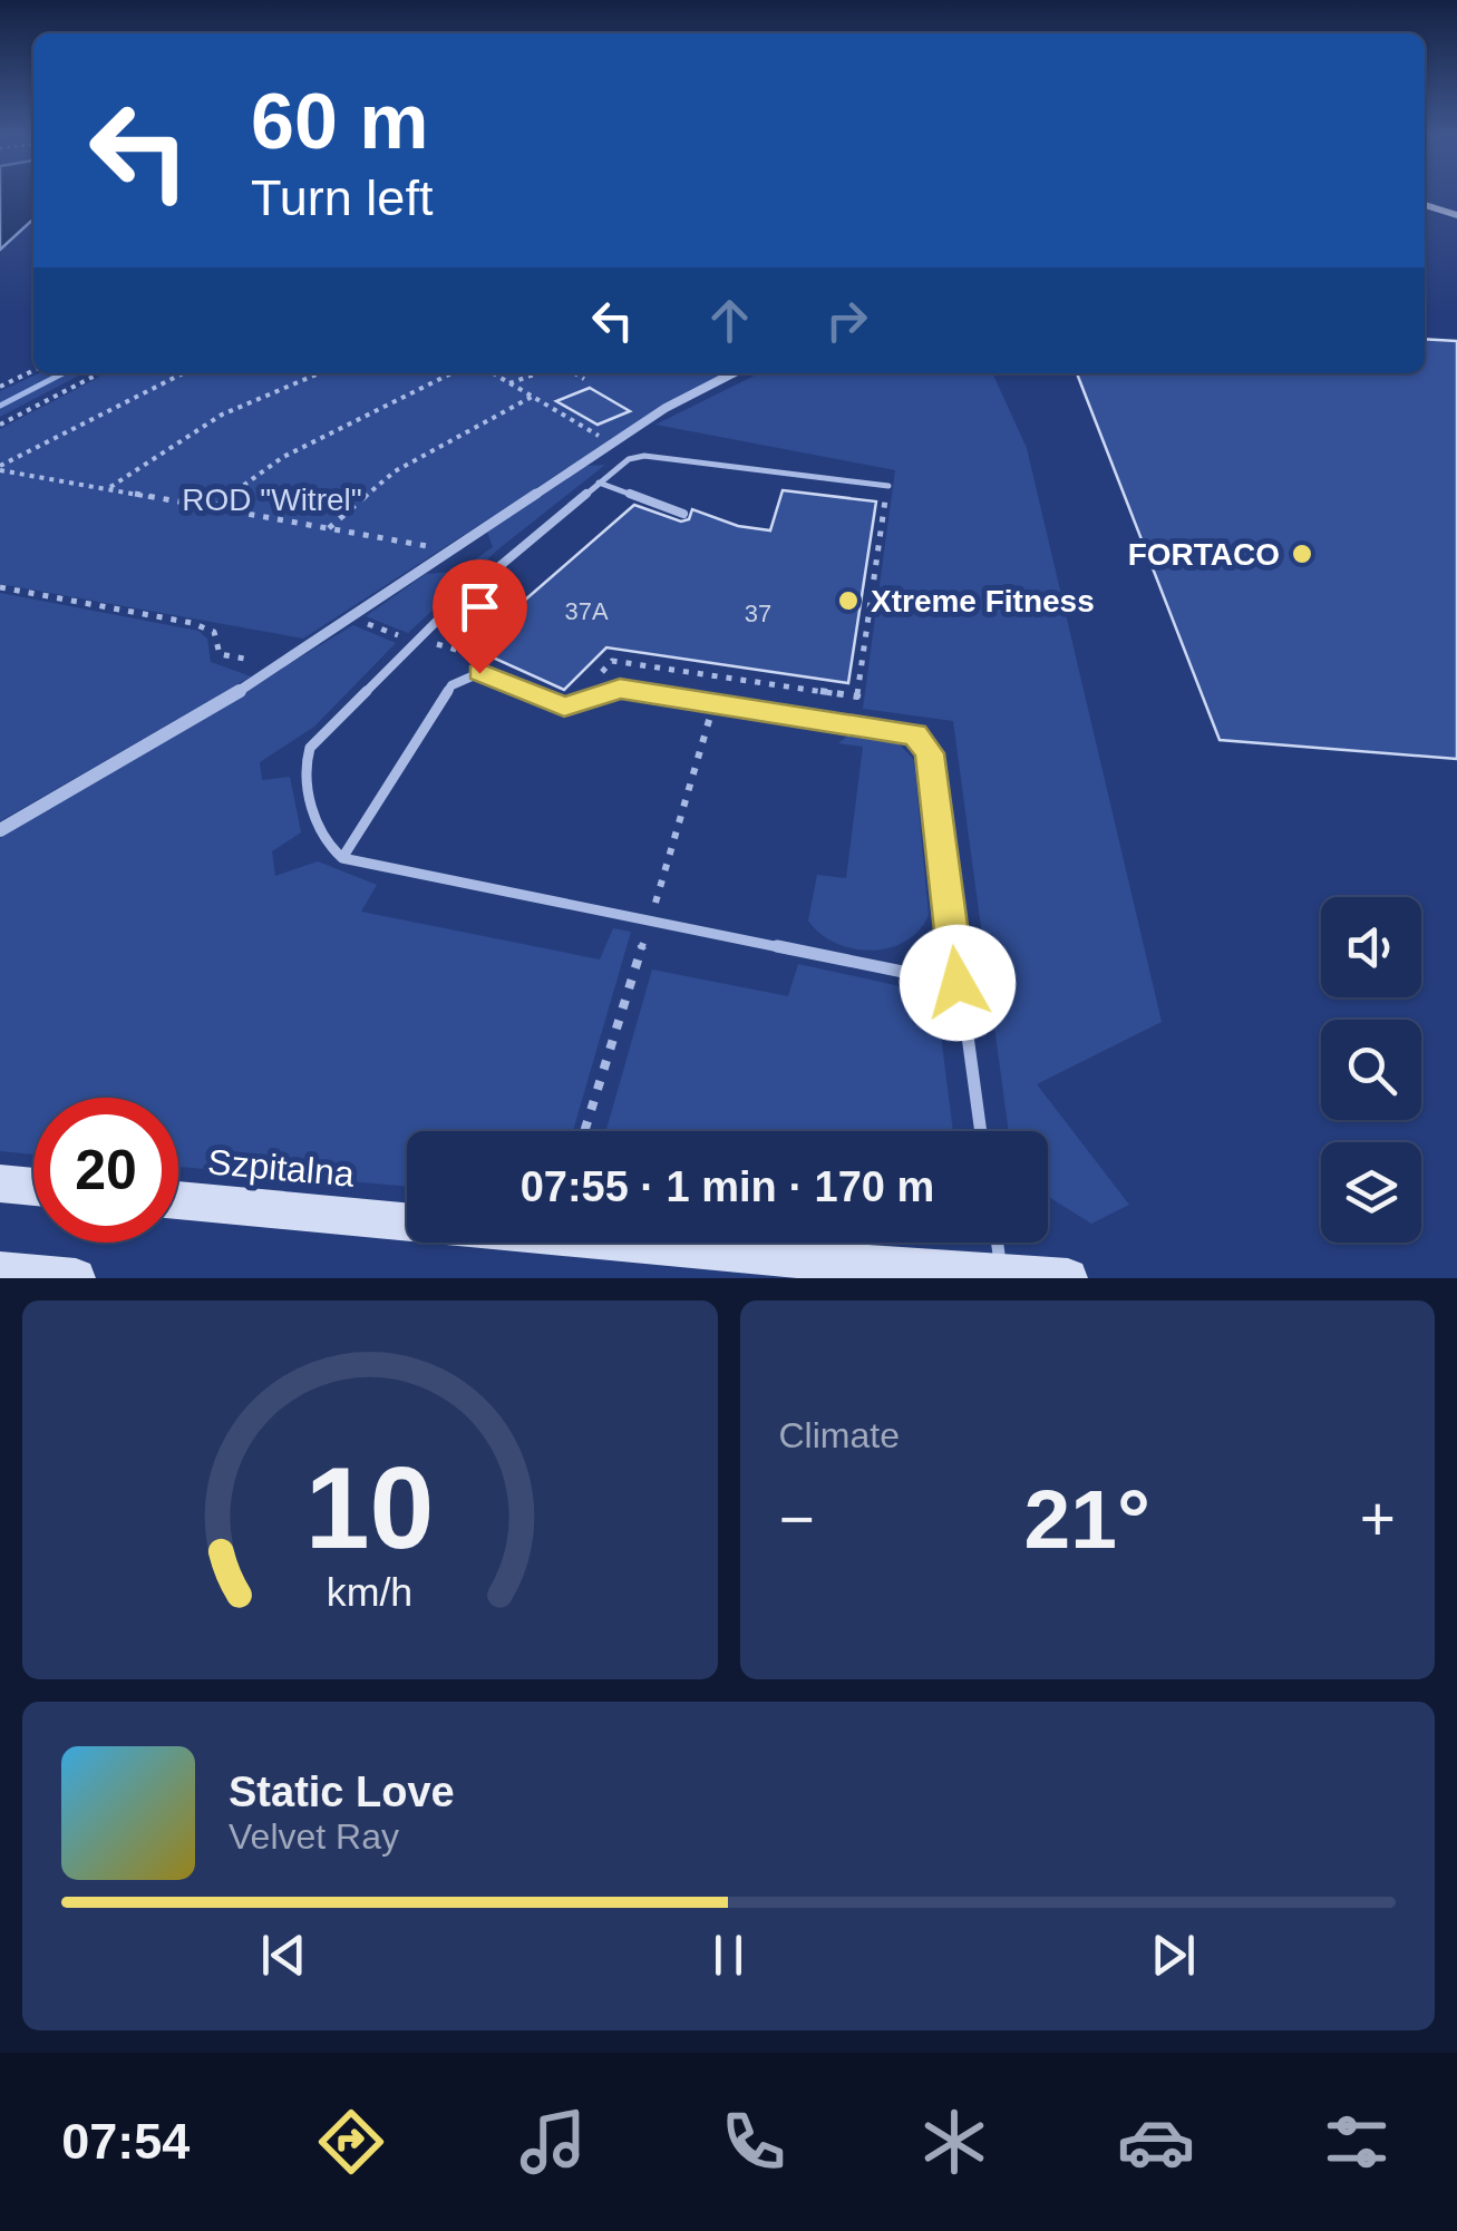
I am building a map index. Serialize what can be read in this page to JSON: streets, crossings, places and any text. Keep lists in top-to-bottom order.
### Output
{
  "streets": {
    "street": ["Szpitalna"]
  },
  "parks": ["ROD \"Witrel\""],
  "places": ["FORTACO", "Xtreme Fitness"],
  "house_numbers": ["37A", "37"],
  "page": {
    "turn": ["60 m", "Turn left"],
    "limit": "20",
    "trip": "07:55 · 1 min · 170 m",
    "tile": "Climate",
    "heat": ["−", "21°", "+"],
    "song": ["Static Love", "Velvet Ray"],
    "tabs": "07:54",
    "gauge": ["10", "km/h"]
  }
}
